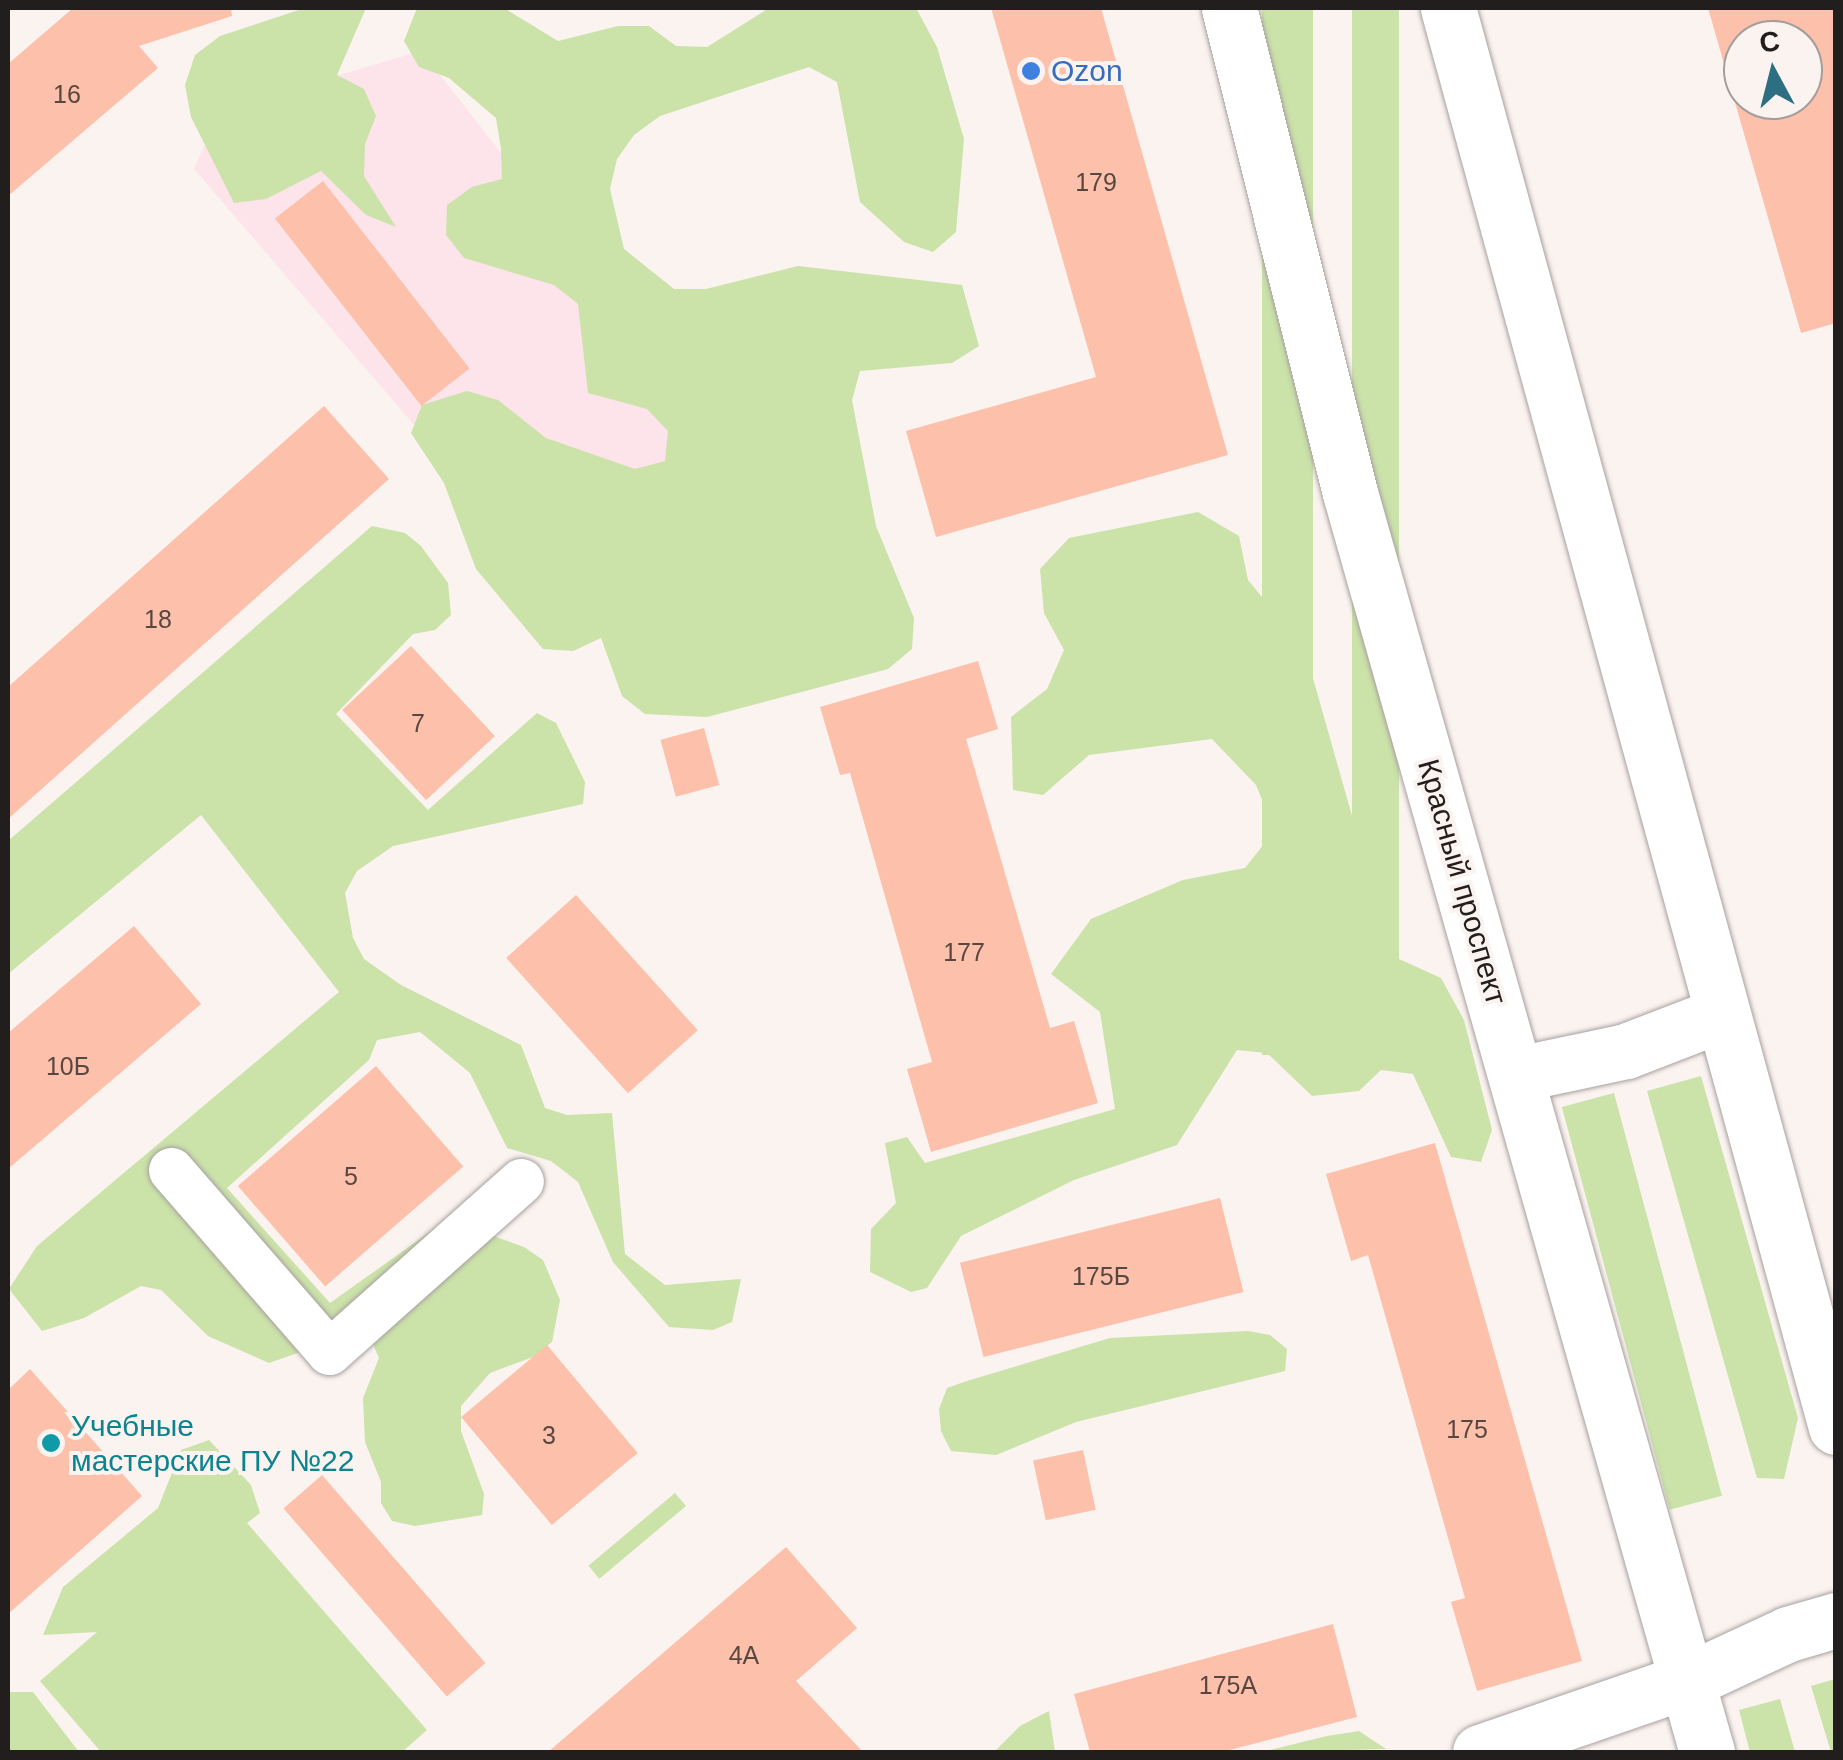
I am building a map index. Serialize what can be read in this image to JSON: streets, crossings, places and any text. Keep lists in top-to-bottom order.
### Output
{
  "streets": {
    "main road": ["Красный проспект"]
  },
  "places": ["Ozon", "Учебные мастерские ПУ №22"],
  "house_numbers": [
    "16",
    "179",
    "18",
    "7",
    "177",
    "10Б",
    "5",
    "175Б",
    "175",
    "3",
    "4А",
    "175А"
  ],
  "north": "top"
}
